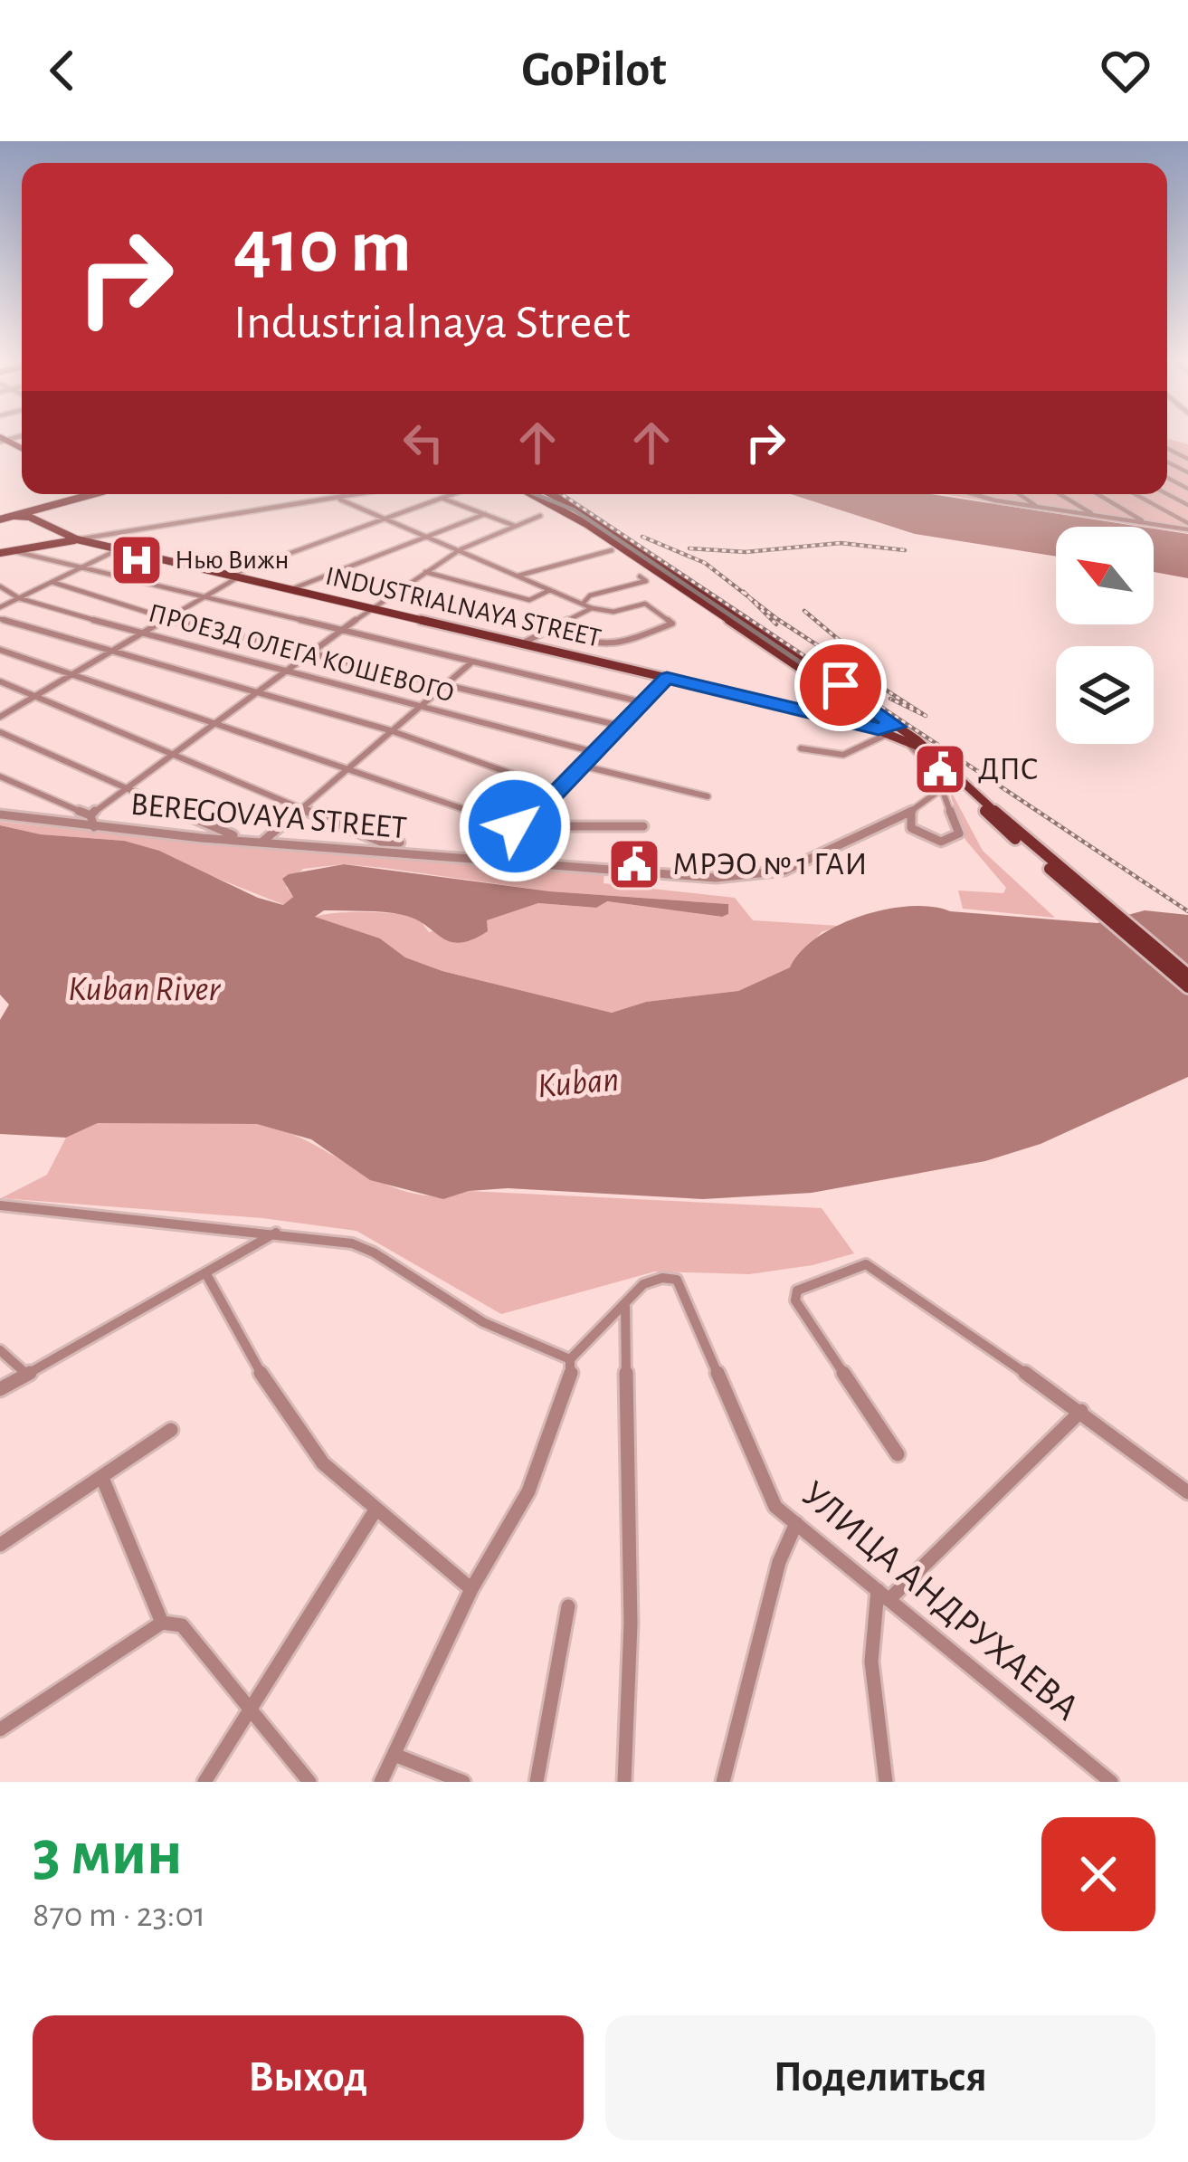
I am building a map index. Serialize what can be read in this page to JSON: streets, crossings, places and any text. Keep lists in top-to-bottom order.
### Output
{
  "streets": {
    "main road": ["INDUSTRIALNAYA STREET"],
    "street": ["ПРОЕЗД ОЛЕГА КОШЕВОГО", "BEREGOVAYA STREET", "УЛИЦА АНДРУХАЕВА"]
  },
  "water": ["Kuban River", "Kuban"],
  "places": {
    "hospital": ["Нью Вижн"],
    "public building": ["ДПС", "МРЭО № 1 ГАИ"]
  },
  "north": "top left",
  "page": {
    "header": "GoPilot",
    "turn": ["410 m", "Industrialnaya Street"],
    "heading": ["3 мин", "870 m · 23:01"],
    "buttons": ["Выход", "Поделиться"]
  }
}
